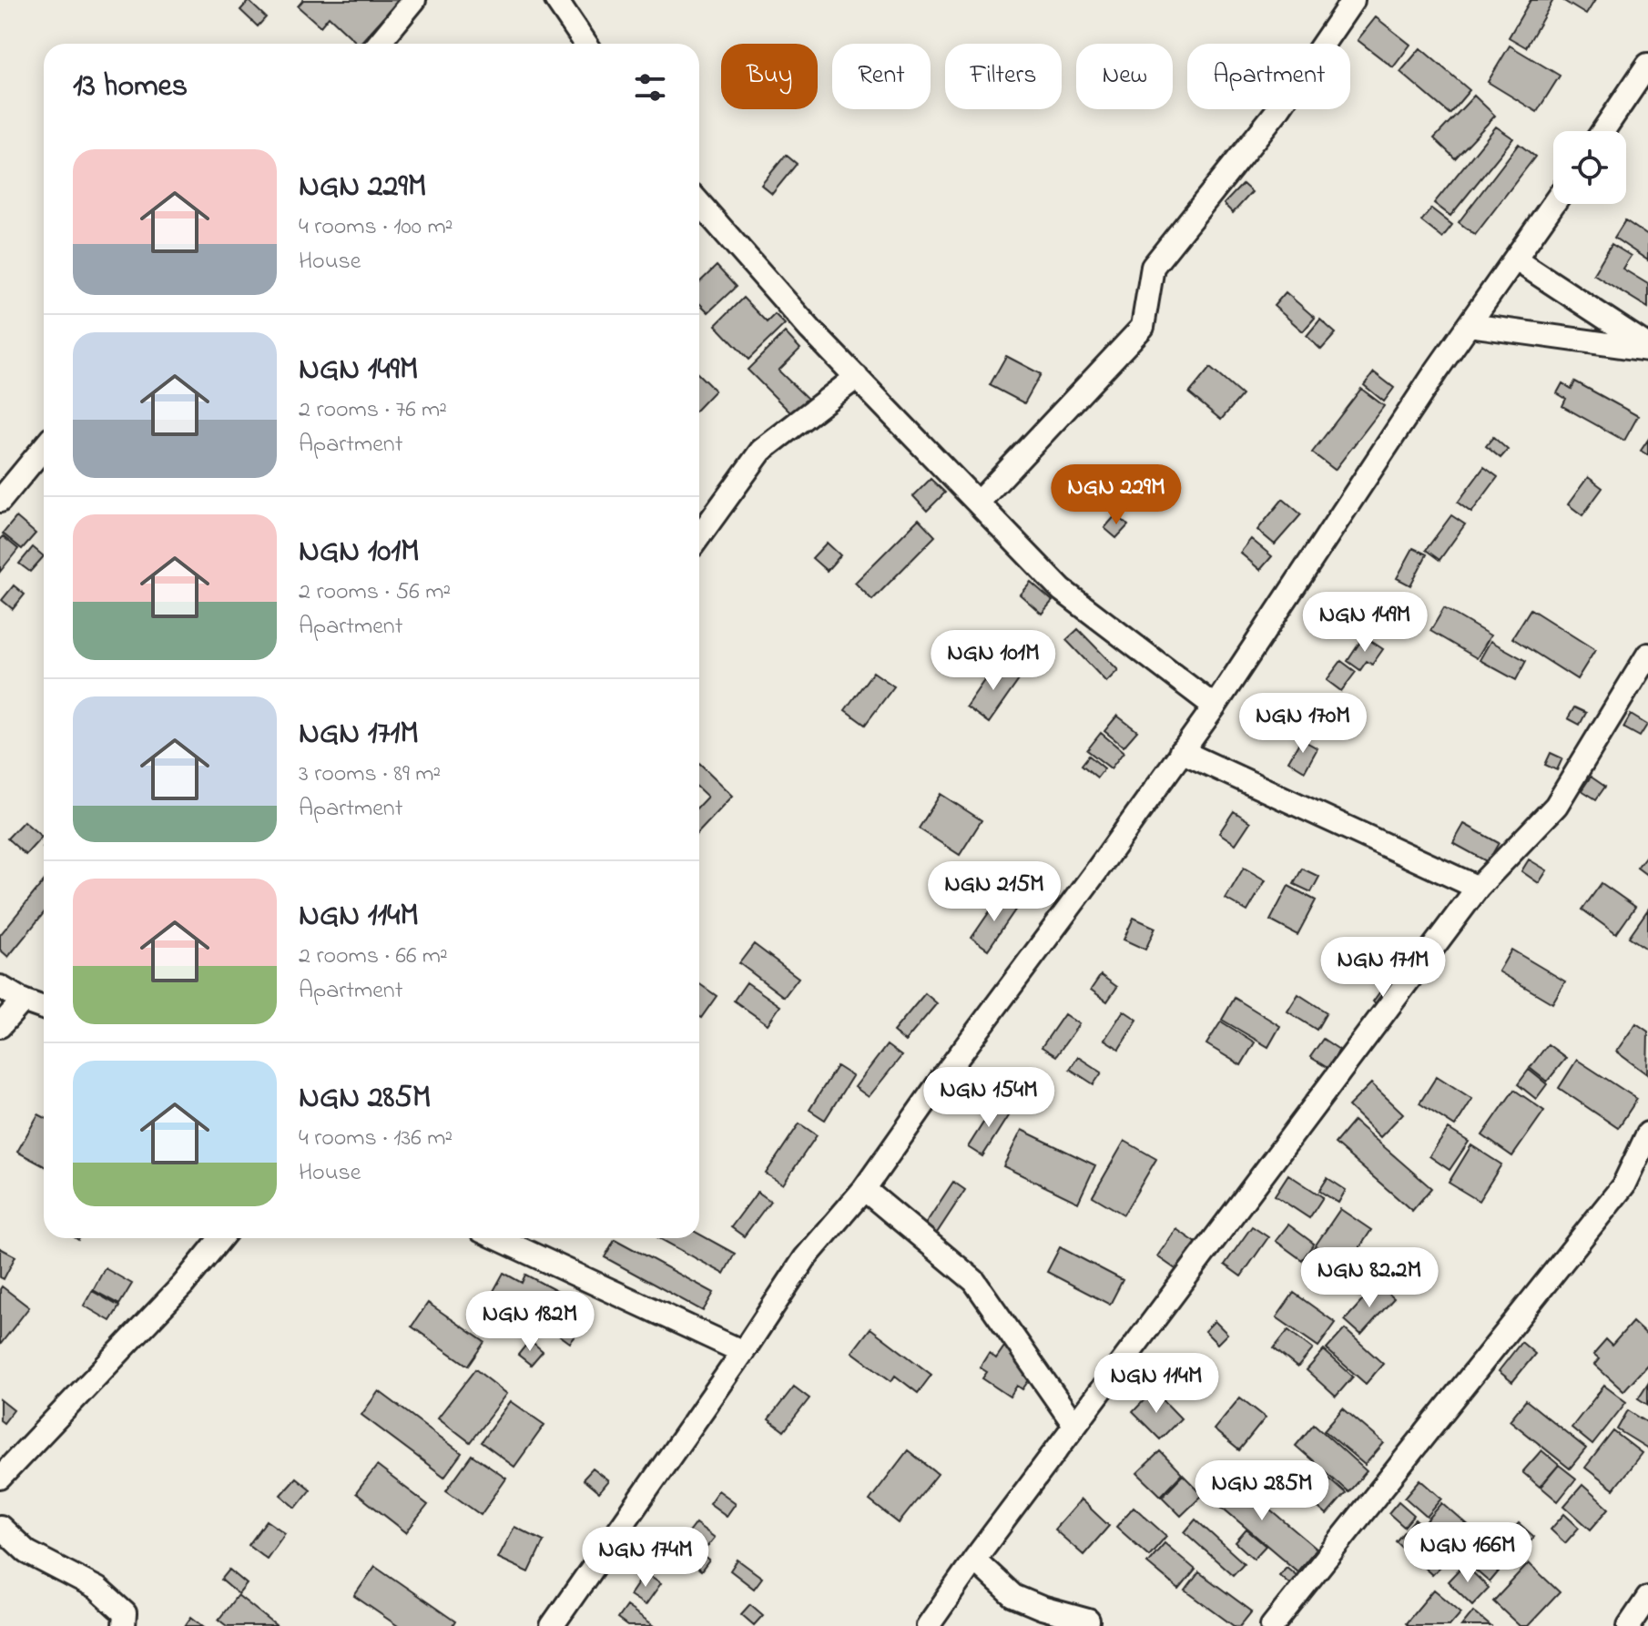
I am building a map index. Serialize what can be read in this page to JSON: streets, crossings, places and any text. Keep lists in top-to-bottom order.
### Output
{
  "page": {
    "chip": [
      "Buy",
      "Rent",
      "Filters",
      "New",
      "Apartment"
    ],
    "heading": "13 homes",
    "list": [
      {
        "name": "NGN 229M",
        "note": "4 rooms · 100 m² · House"
      },
      {
        "name": "NGN 149M",
        "note": "2 rooms · 76 m² · Apartment"
      },
      {
        "name": "NGN 101M",
        "note": "2 rooms · 56 m² · Apartment"
      },
      {
        "name": "NGN 171M",
        "note": "3 rooms · 89 m² · Apartment"
      },
      {
        "name": "NGN 114M",
        "note": "2 rooms · 66 m² · Apartment"
      },
      {
        "name": "NGN 285M",
        "note": "4 rooms · 136 m² · House"
      }
    ],
    "price": [
      "NGN 229M",
      "NGN 149M",
      "NGN 101M",
      "NGN 170M",
      "NGN 215M",
      "NGN 171M",
      "NGN 154M",
      "NGN 82.2M",
      "NGN 182M",
      "NGN 114M",
      "NGN 285M",
      "NGN 166M",
      "NGN 174M"
    ]
  }
}
